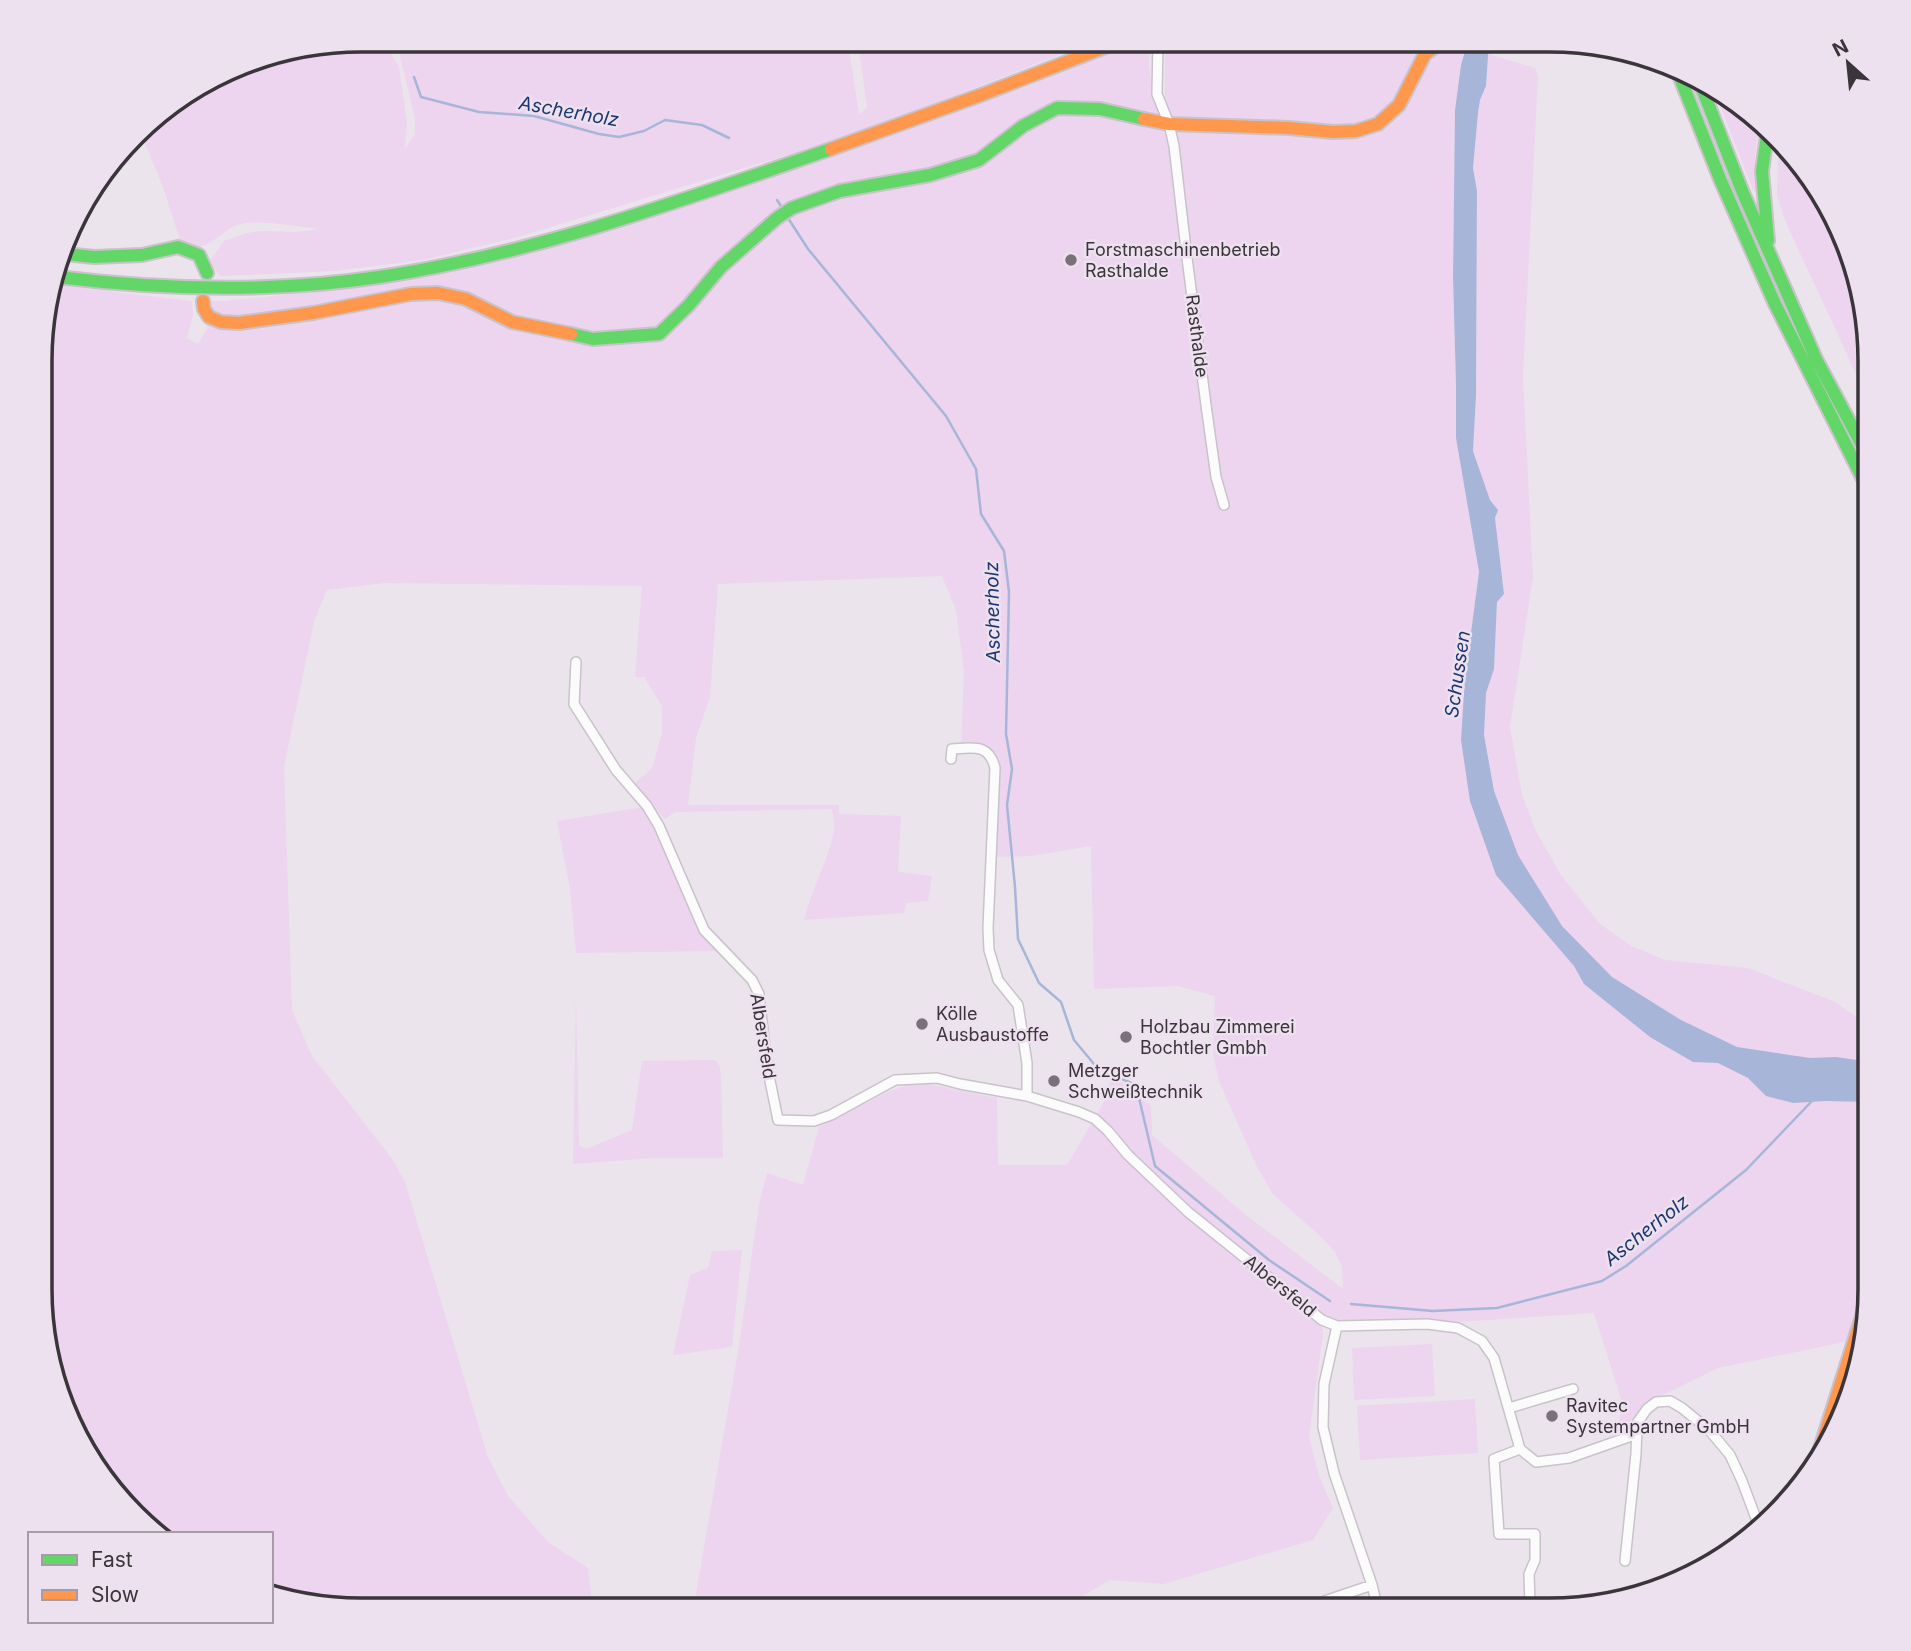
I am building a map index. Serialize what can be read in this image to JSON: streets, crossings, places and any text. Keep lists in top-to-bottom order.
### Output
{
  "streets": {
    "street": ["Rasthalde", "Albersfeld"]
  },
  "water": ["Ascherholz", "Schussen"],
  "places": [
    "Forstmaschinenbetrieb Rasthalde",
    "Kölle Ausbaustoffe",
    "Holzbau Zimmerei Bochtler Gmbh",
    "Metzger Schweißtechnik",
    "Ravitec Systempartner GmbH"
  ],
  "legend": ["Fast", "Slow"],
  "north": "top left"
}
